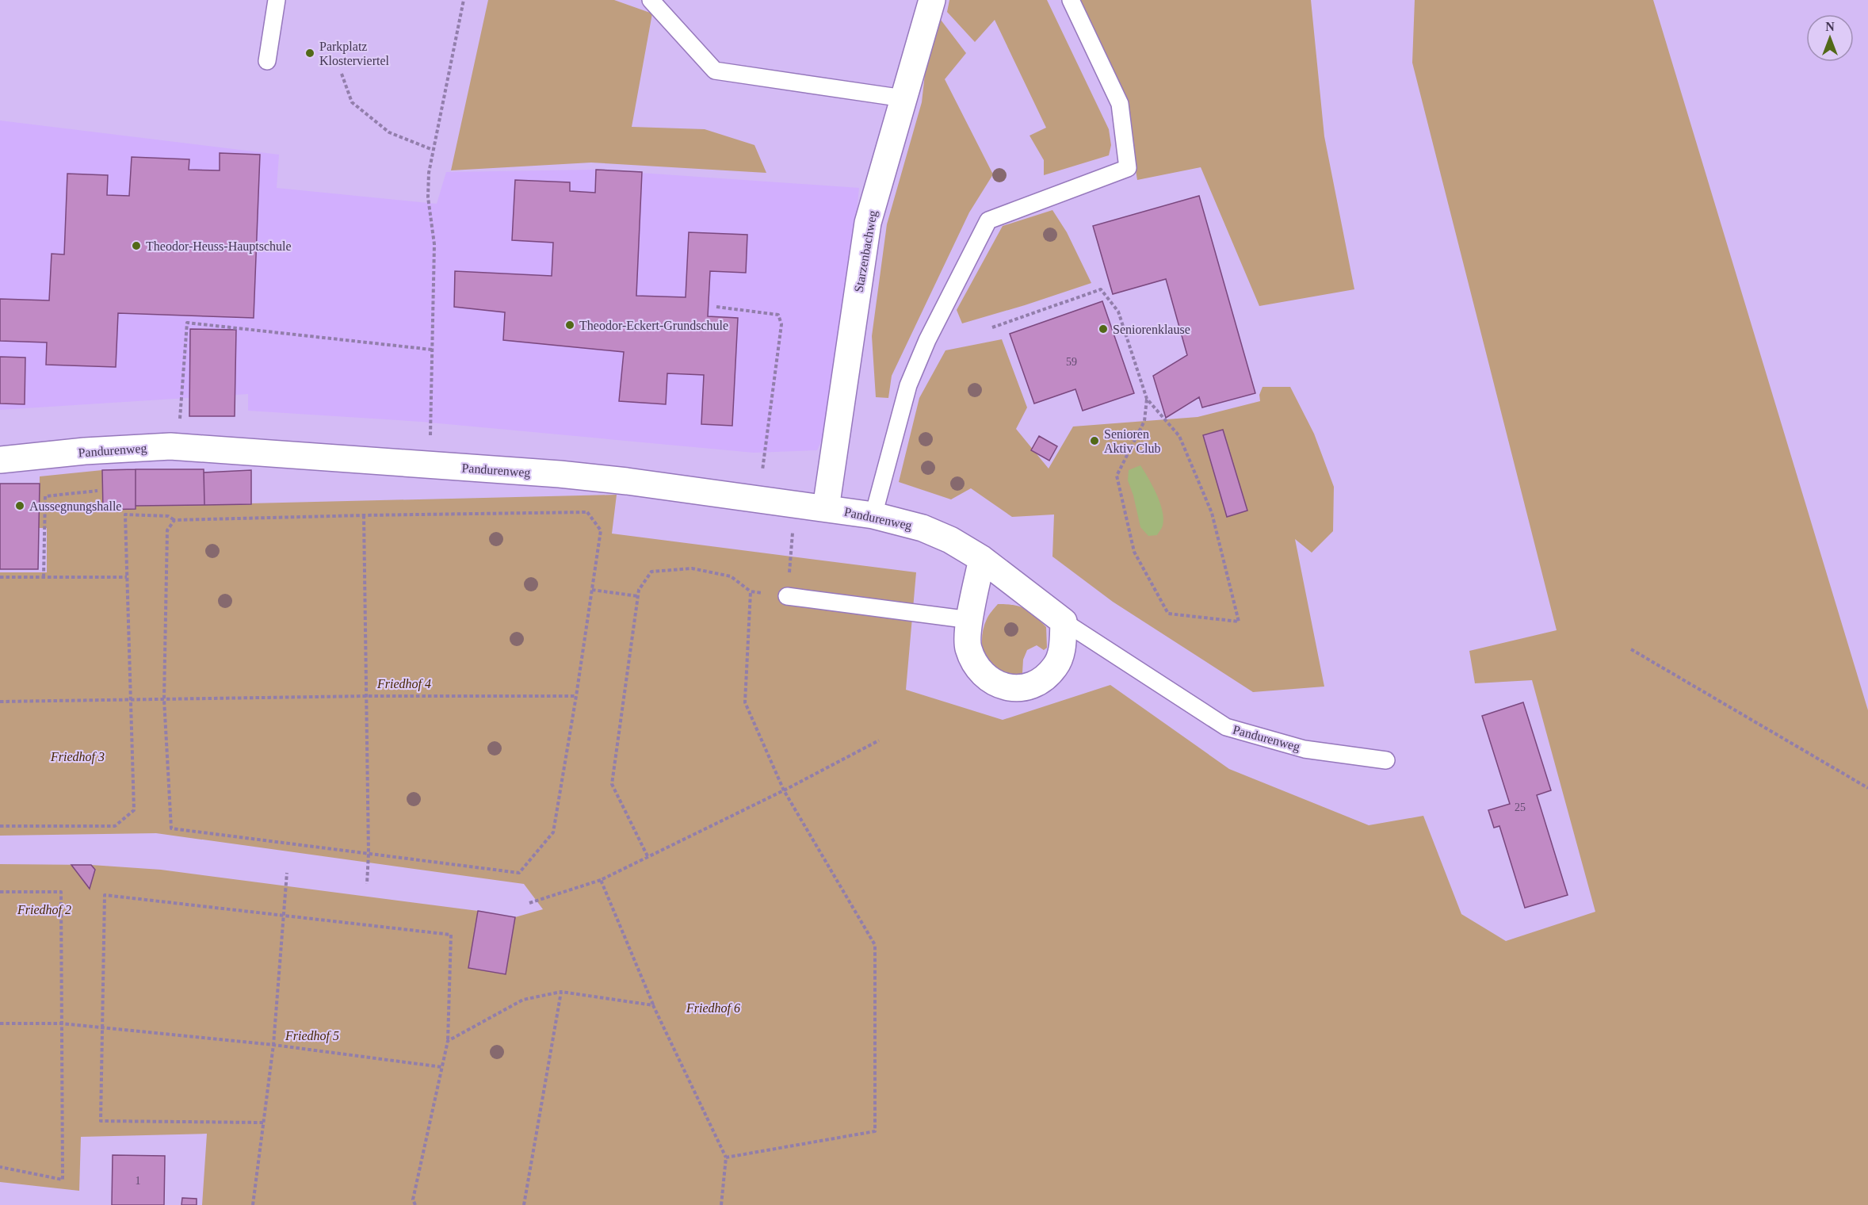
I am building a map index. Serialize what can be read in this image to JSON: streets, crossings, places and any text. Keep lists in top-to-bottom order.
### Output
{
  "streets": {
    "street": ["Starzenbachweg", "Pandurenweg"]
  },
  "crossings": [
    ["Starzenbachweg", "Pandurenweg"]
  ],
  "parks": [
    "Friedhof 4",
    "Friedhof 3",
    "Friedhof 2",
    "Friedhof 6",
    "Friedhof 5"
  ],
  "places": [
    "Parkplatz Klosterviertel",
    "Theodor-Heuss-Hauptschule",
    "Theodor-Eckert-Grundschule",
    "Seniorenklause",
    "Senioren Aktiv Club",
    "Aussegnungshalle"
  ],
  "house_numbers": ["59", "25", "1"],
  "north": "top"
}
